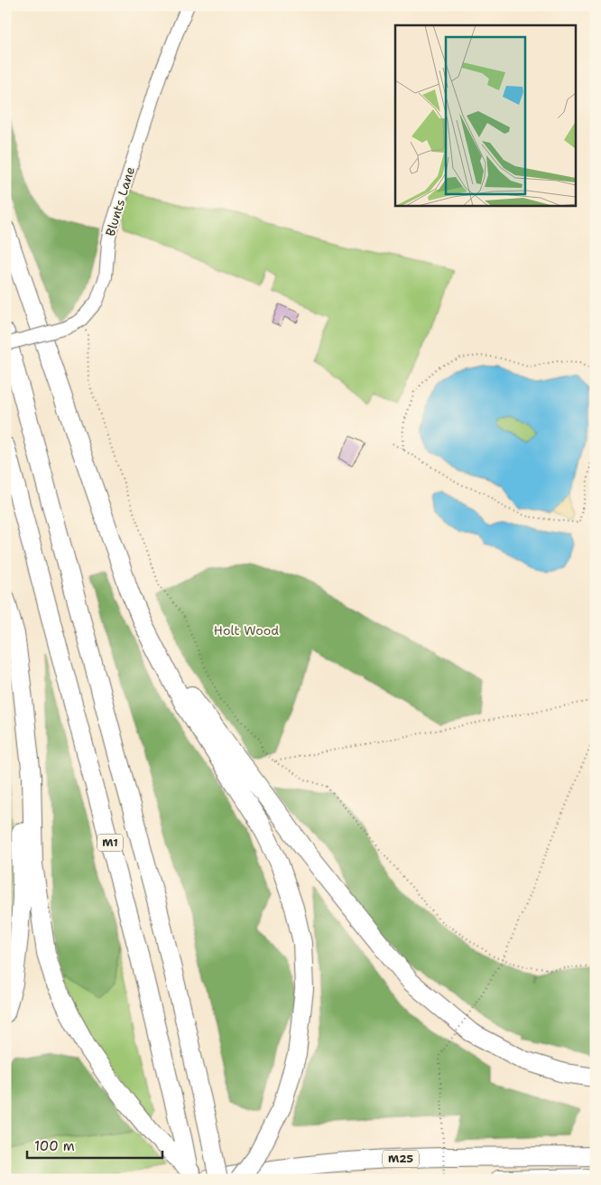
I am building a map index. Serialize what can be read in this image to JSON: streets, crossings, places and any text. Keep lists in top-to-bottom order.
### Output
{
  "streets": {
    "highway": ["M1", "M25"],
    "street": ["Blunts Lane"]
  },
  "parks": ["Holt Wood"],
  "scale_bar": "100 m"
}
